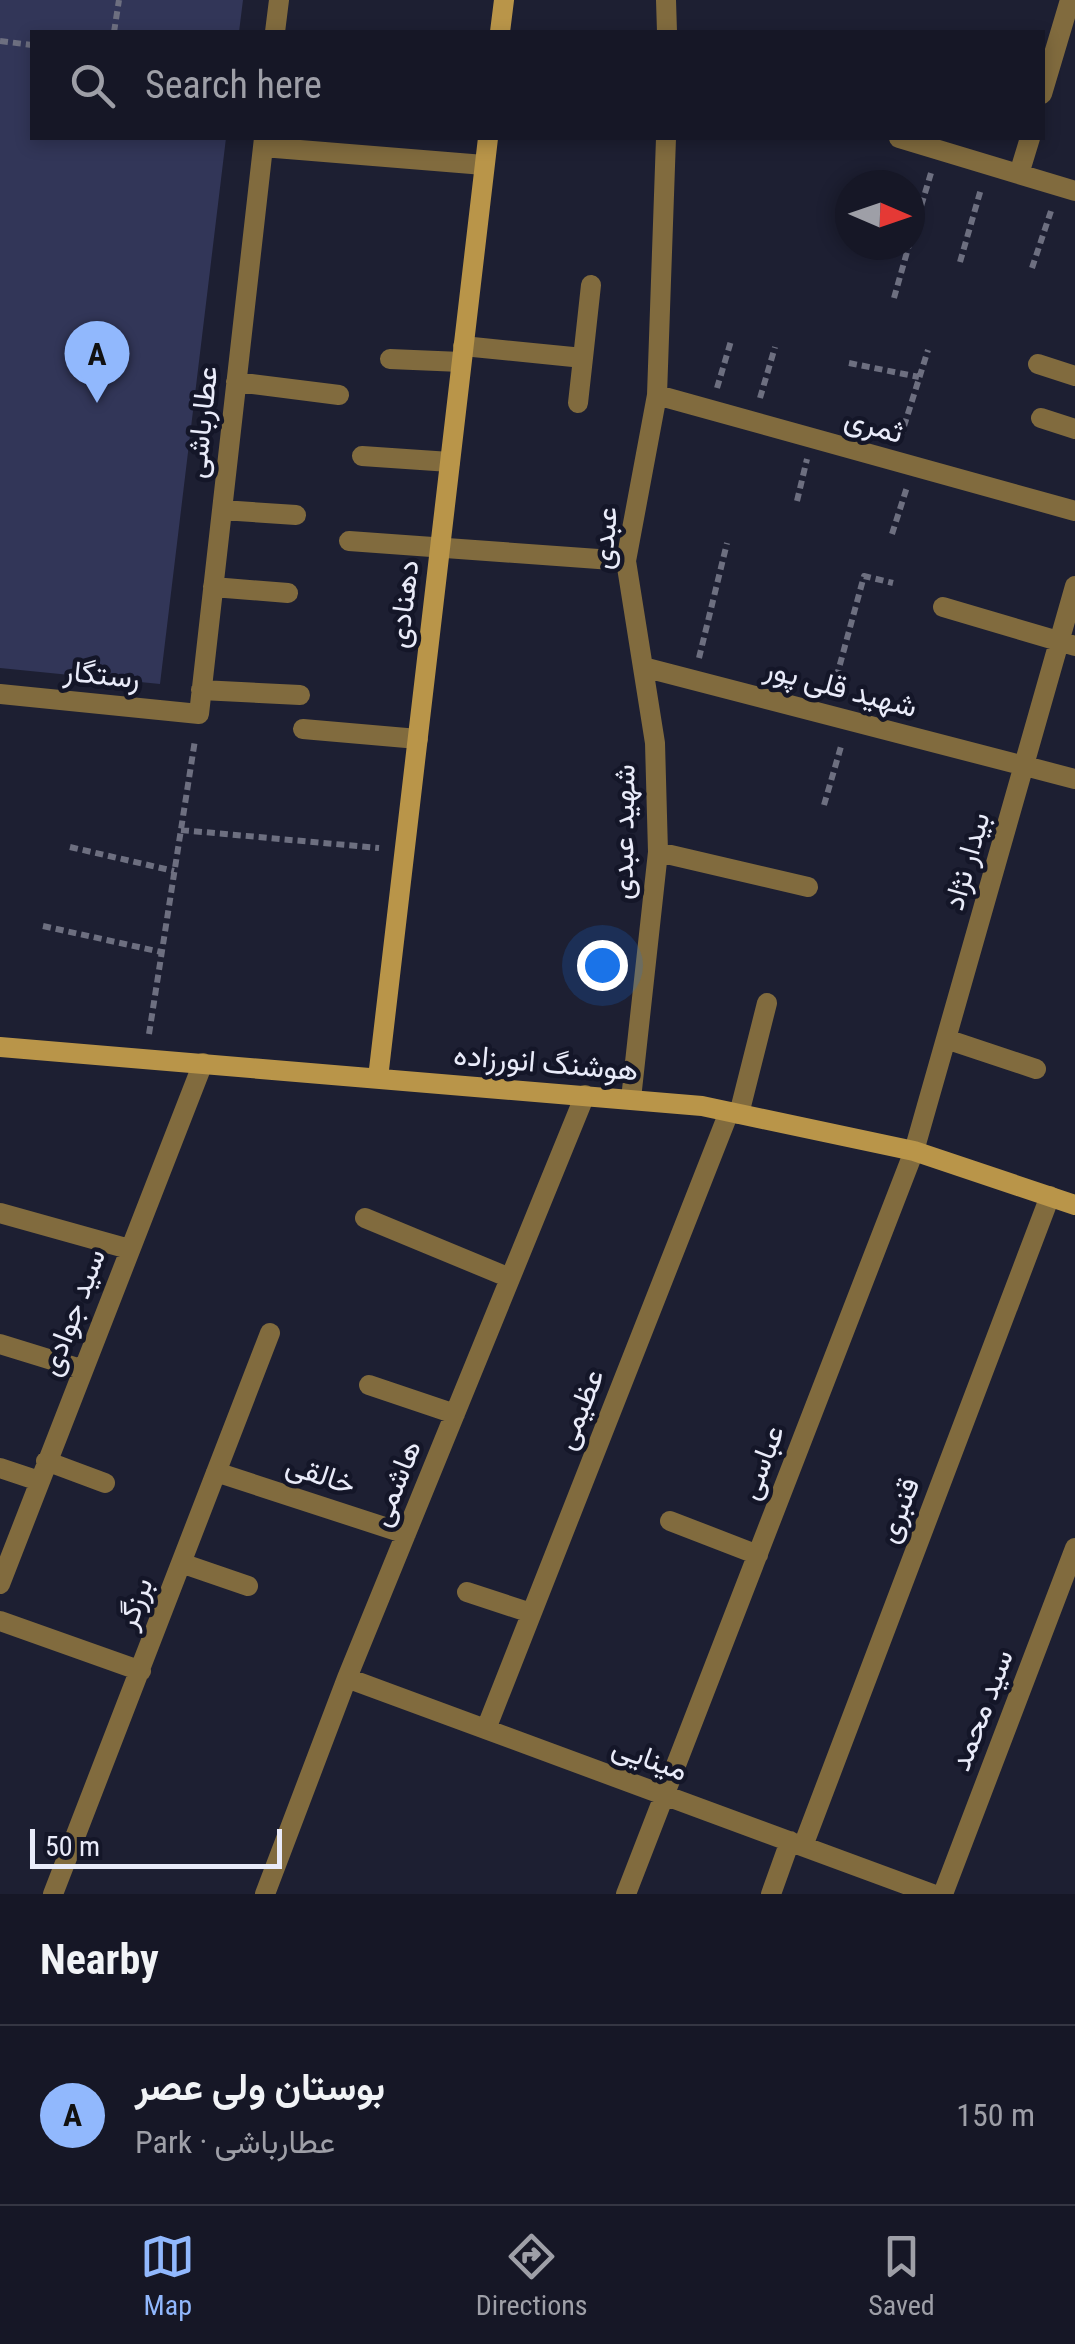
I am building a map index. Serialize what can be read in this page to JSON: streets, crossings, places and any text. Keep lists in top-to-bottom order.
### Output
{
  "streets": {
    "main road": ["دهنادی", "هوشنگ انورزاده"],
    "street": [
      "عطارباشی",
      "ثمری",
      "عبدی",
      "رستگار",
      "شهید قلی پور",
      "شهید عبدی",
      "بیدار نژاد",
      "سید جوادی",
      "عظیمی",
      "عباسی",
      "خالقی",
      "هاشمی",
      "قنبری",
      "برزگر",
      "سید محمد",
      "مینایی"
    ]
  },
  "crossings": [
    ["عطارباشی", "رستگار"],
    ["ثمری", "عبدی"],
    ["عبدی", "شهید قلی پور"],
    ["عبدی", "شهید عبدی"],
    ["دهنادی", "هوشنگ انورزاده"],
    ["شهید قلی پور", "شهید عبدی"],
    ["شهید قلی پور", "بیدار نژاد"],
    ["شهید عبدی", "هوشنگ انورزاده"],
    ["بیدار نژاد", "هوشنگ انورزاده"],
    ["بیدار نژاد", "عباسی"],
    ["هوشنگ انورزاده", "سید جوادی"],
    ["هوشنگ انورزاده", "عظیمی"],
    ["هوشنگ انورزاده", "عباسی"],
    ["هوشنگ انورزاده", "هاشمی"],
    ["هوشنگ انورزاده", "قنبری"],
    ["عظیمی", "مینایی"],
    ["عباسی", "مینایی"],
    ["خالقی", "هاشمی"],
    ["خالقی", "برزگر"],
    ["هاشمی", "مینایی"],
    ["قنبری", "مینایی"]
  ],
  "scale_bar": "50 m",
  "north": "right",
  "page": {
    "search": "Search here",
    "pins": "A",
    "scale": "50 m",
    "heading": "Nearby",
    "list": [
      {
        "mark": "A",
        "name": "بوستان ولی عصر",
        "note": "Park · عطارباشی",
        "value": "150 m"
      }
    ],
    "nav": ["Map", "Directions", "Saved"]
  }
}
